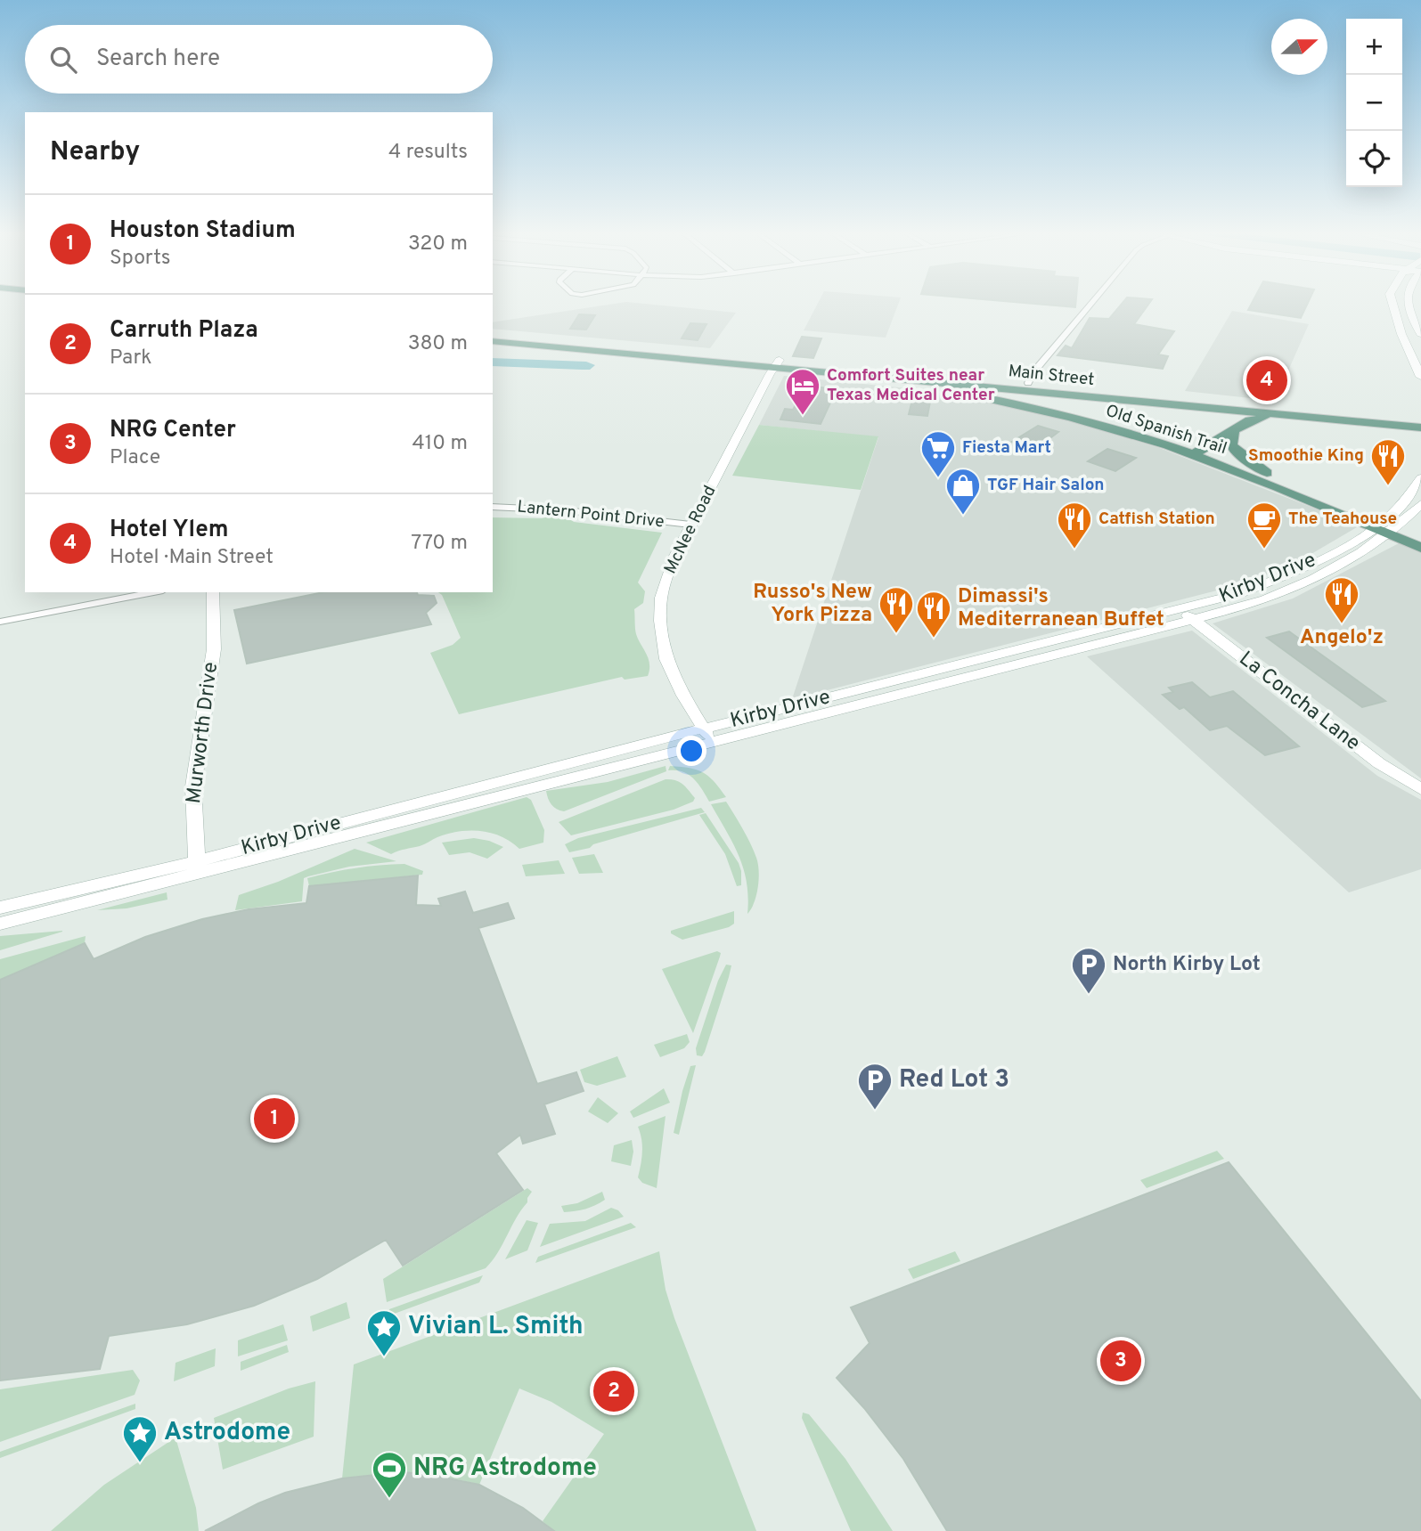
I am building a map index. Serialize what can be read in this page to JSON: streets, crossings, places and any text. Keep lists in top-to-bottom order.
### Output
{
  "streets": {
    "main road": [
      "Main Street",
      "Old Spanish Trail",
      "McNee Road",
      "Kirby Drive",
      "La Concha Lane",
      "Murworth Drive"
    ],
    "street": ["Lantern Point Drive"]
  },
  "crossings": [
    ["Main Street", "Old Spanish Trail"],
    ["Main Street", "McNee Road"],
    ["Old Spanish Trail", "Kirby Drive"],
    ["Lantern Point Drive", "McNee Road"],
    ["McNee Road", "Kirby Drive"],
    ["Kirby Drive", "La Concha Lane"],
    ["Kirby Drive", "Murworth Drive"]
  ],
  "places": {
    "hotel": ["Comfort Suites near Texas Medical Center"],
    "supermarket": ["Fiesta Mart"],
    "restaurant": [
      "Smoothie King",
      "Catfish Station",
      "Angelo'z",
      "Russo's New York Pizza",
      "Dimassi's Mediterranean Buffet"
    ],
    "shop": ["TGF Hair Salon"],
    "cafe": ["The Teahouse"],
    "parking": ["North Kirby Lot", "Red Lot 3"],
    "place": ["Vivian L. Smith", "Astrodome"],
    "sports": ["NRG Astrodome"]
  },
  "north": "right",
  "page": {
    "map_buttons": ["+", "−"],
    "search": "Search here",
    "heading": ["Nearby", "4 results"],
    "list": [
      {
        "mark": "1",
        "name": "Houston Stadium",
        "note": "Sports",
        "value": "320 m"
      },
      {
        "mark": "2",
        "name": "Carruth Plaza",
        "note": "Park",
        "value": "380 m"
      },
      {
        "mark": "3",
        "name": "NRG Center",
        "note": "Place",
        "value": "410 m"
      },
      {
        "mark": "4",
        "name": "Hotel Ylem",
        "note": "Hotel · Main Street",
        "value": "770 m"
      }
    ],
    "pins": [
      "4",
      "1",
      "3",
      "2"
    ]
  }
}
